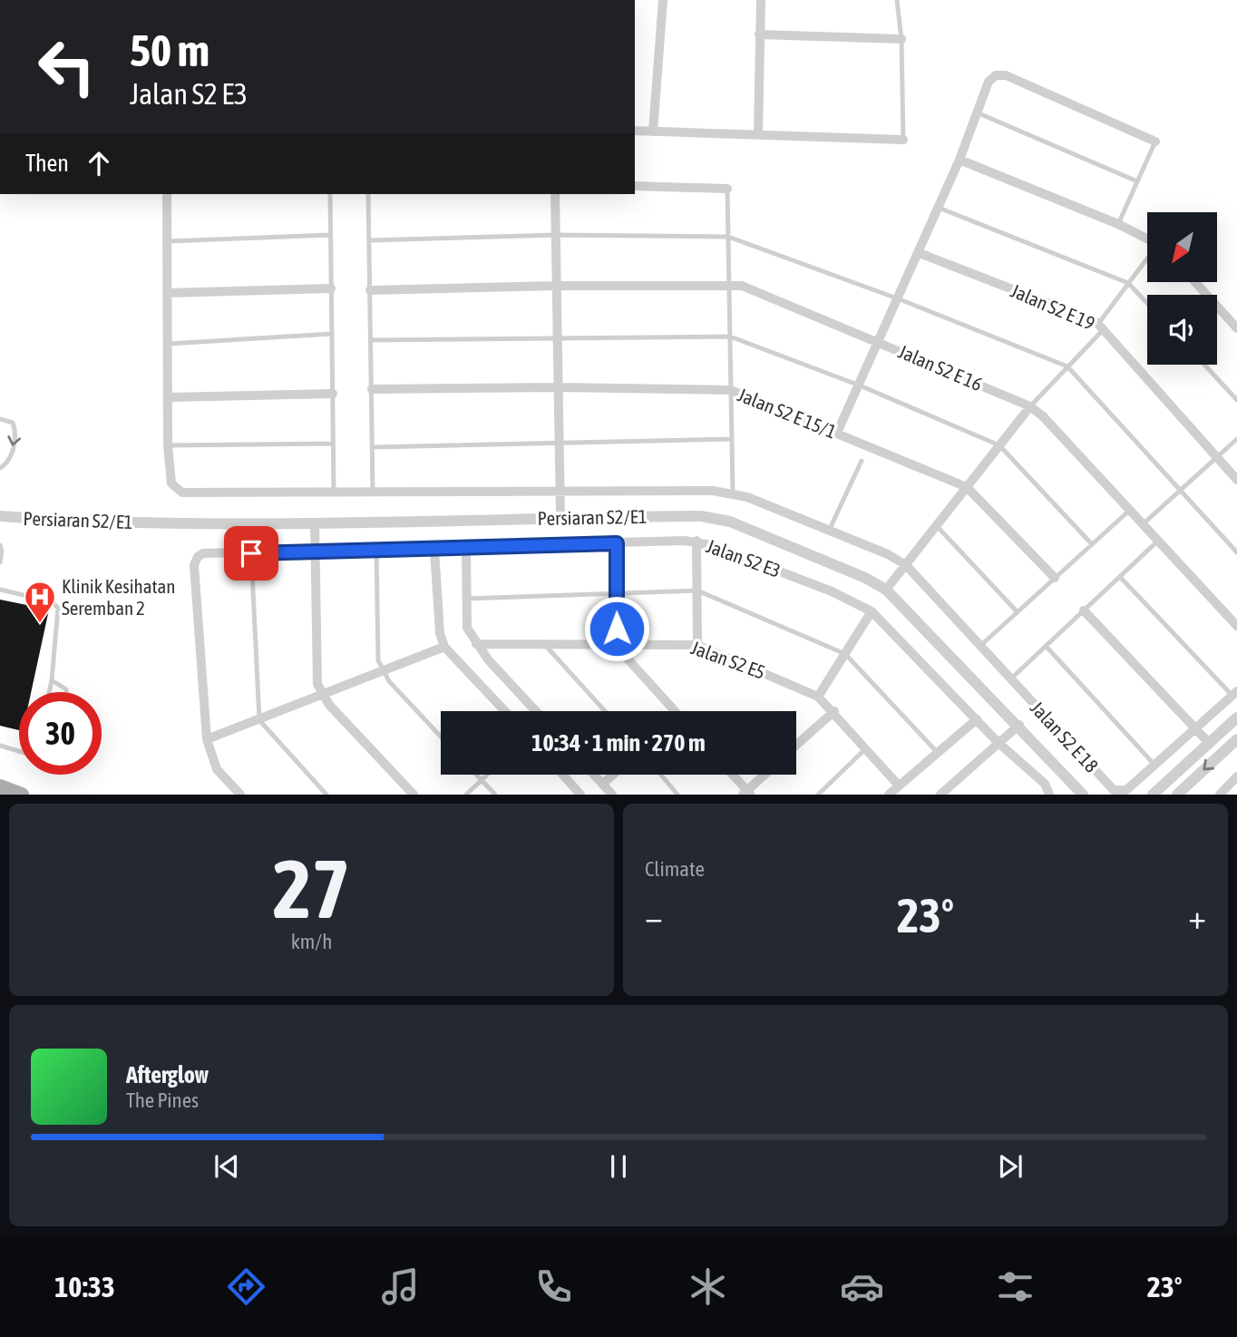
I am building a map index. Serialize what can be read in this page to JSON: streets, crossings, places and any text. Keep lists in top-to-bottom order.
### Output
{
  "streets": {
    "street": [
      "Jalan S2 E 19",
      "Jalan S2 E 16",
      "Jalan S2 E 15/1",
      "Persiaran S2/E1",
      "Jalan S2 E3",
      "Jalan S2 E5",
      "Jalan S2 E 18"
    ]
  },
  "places": {
    "hospital": ["Klinik Kesihatan Seremban 2"]
  },
  "north": "bottom left",
  "page": {
    "turn": ["50 m", "Jalan S2 E3"],
    "then": "Then",
    "limit": "30",
    "trip": "10:34 · 1 min · 270 m",
    "tile": [
      ["27", "km/h"],
      "Climate"
    ],
    "heat": ["−", "23°", "+"],
    "song": ["Afterglow", "The Pines"],
    "tabs": ["10:33", "23°"]
  }
}
